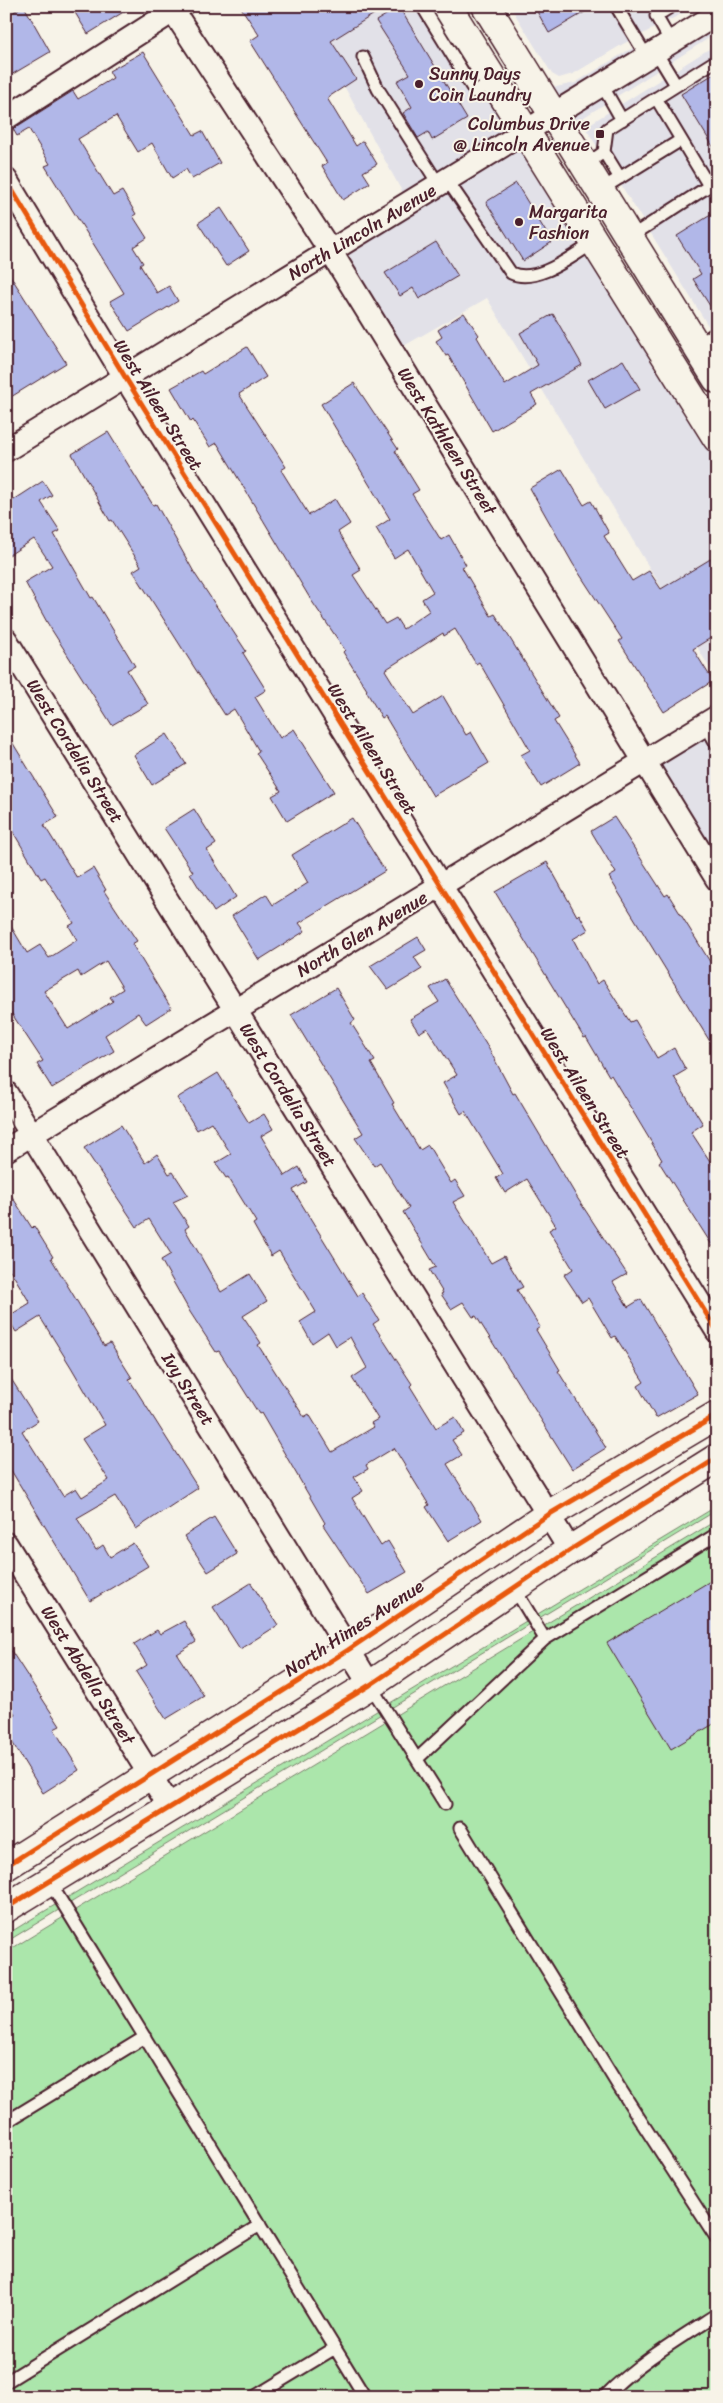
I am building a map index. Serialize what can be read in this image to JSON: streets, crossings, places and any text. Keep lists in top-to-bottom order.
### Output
{
  "streets": {
    "street": [
      "North Lincoln Avenue",
      "West Aileen Street",
      "West Kathleen Street",
      "West Cordelia Street",
      "North Glen Avenue",
      "Ivy Street",
      "North Himes Avenue",
      "West Abdella Street"
    ]
  },
  "crossings": [
    ["North Lincoln Avenue", "West Aileen Street"],
    ["North Lincoln Avenue", "West Kathleen Street"],
    ["West Aileen Street", "North Glen Avenue"],
    ["West Kathleen Street", "North Glen Avenue"],
    ["West Cordelia Street", "North Glen Avenue"],
    ["West Cordelia Street", "North Himes Avenue"],
    ["North Glen Avenue", "Ivy Street"],
    ["Ivy Street", "North Himes Avenue"],
    ["North Himes Avenue", "West Abdella Street"]
  ],
  "places": {
    "other": ["Sunny Days Coin Laundry", "Margarita Fashion"],
    "transit": ["Columbus Drive @ Lincoln Avenue"]
  }
}
